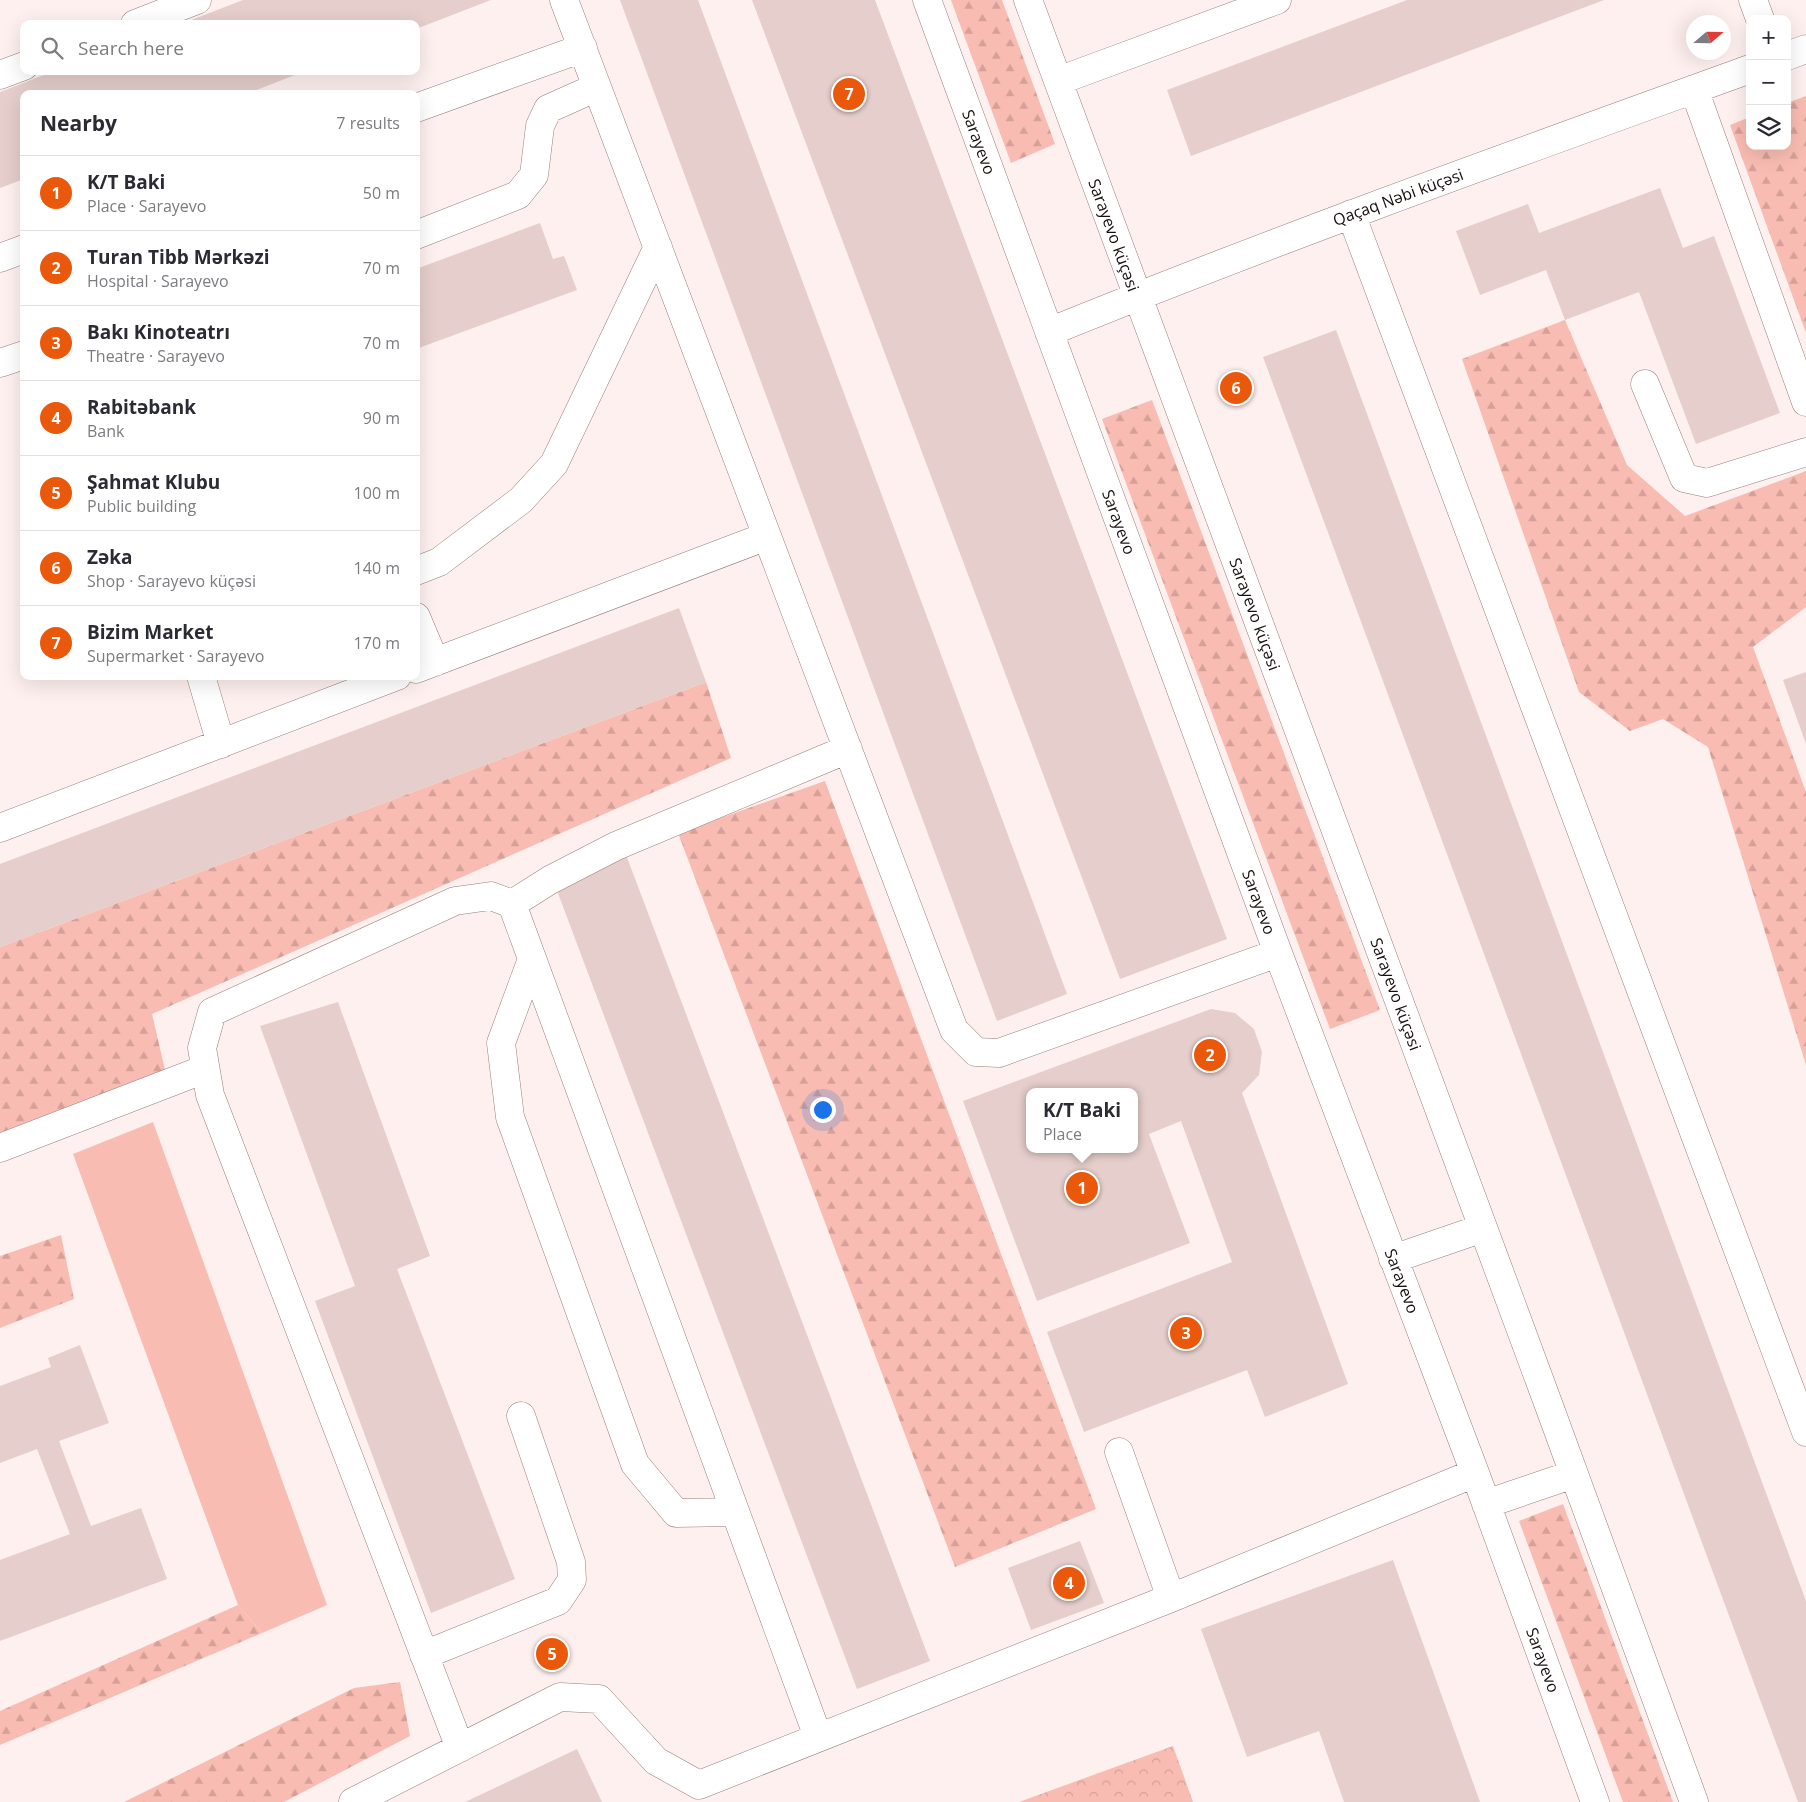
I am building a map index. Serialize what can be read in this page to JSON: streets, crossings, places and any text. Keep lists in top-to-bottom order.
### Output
{
  "streets": {
    "street": ["Sarayevo", "Qaçaq Nəbi küçəsi", "Sarayevo küçəsi"]
  },
  "crossings": [
    ["Sarayevo", "Qaçaq Nəbi küçəsi"],
    ["Qaçaq Nəbi küçəsi", "Sarayevo küçəsi"]
  ],
  "north": "right",
  "page": {
    "map_buttons": ["+", "−"],
    "search": "Search here",
    "pins": [
      "7",
      "6",
      "2",
      "1",
      "3",
      "4",
      "5"
    ],
    "heading": ["Nearby", "7 results"],
    "list": [
      {
        "mark": "1",
        "name": "K/T Baki",
        "note": "Place · Sarayevo",
        "value": "50 m"
      },
      {
        "mark": "2",
        "name": "Turan Tibb Mərkəzi",
        "note": "Hospital · Sarayevo",
        "value": "70 m"
      },
      {
        "mark": "3",
        "name": "Bakı Kinoteatrı",
        "note": "Theatre · Sarayevo",
        "value": "70 m"
      },
      {
        "mark": "4",
        "name": "Rabitəbank",
        "note": "Bank",
        "value": "90 m"
      },
      {
        "mark": "5",
        "name": "Şahmat Klubu",
        "note": "Public building",
        "value": "100 m"
      },
      {
        "mark": "6",
        "name": "Zəka",
        "note": "Shop · Sarayevo küçəsi",
        "value": "140 m"
      },
      {
        "mark": "7",
        "name": "Bizim Market",
        "note": "Supermarket · Sarayevo",
        "value": "170 m"
      }
    ],
    "popup": ["K/T Baki", "Place"]
  }
}
